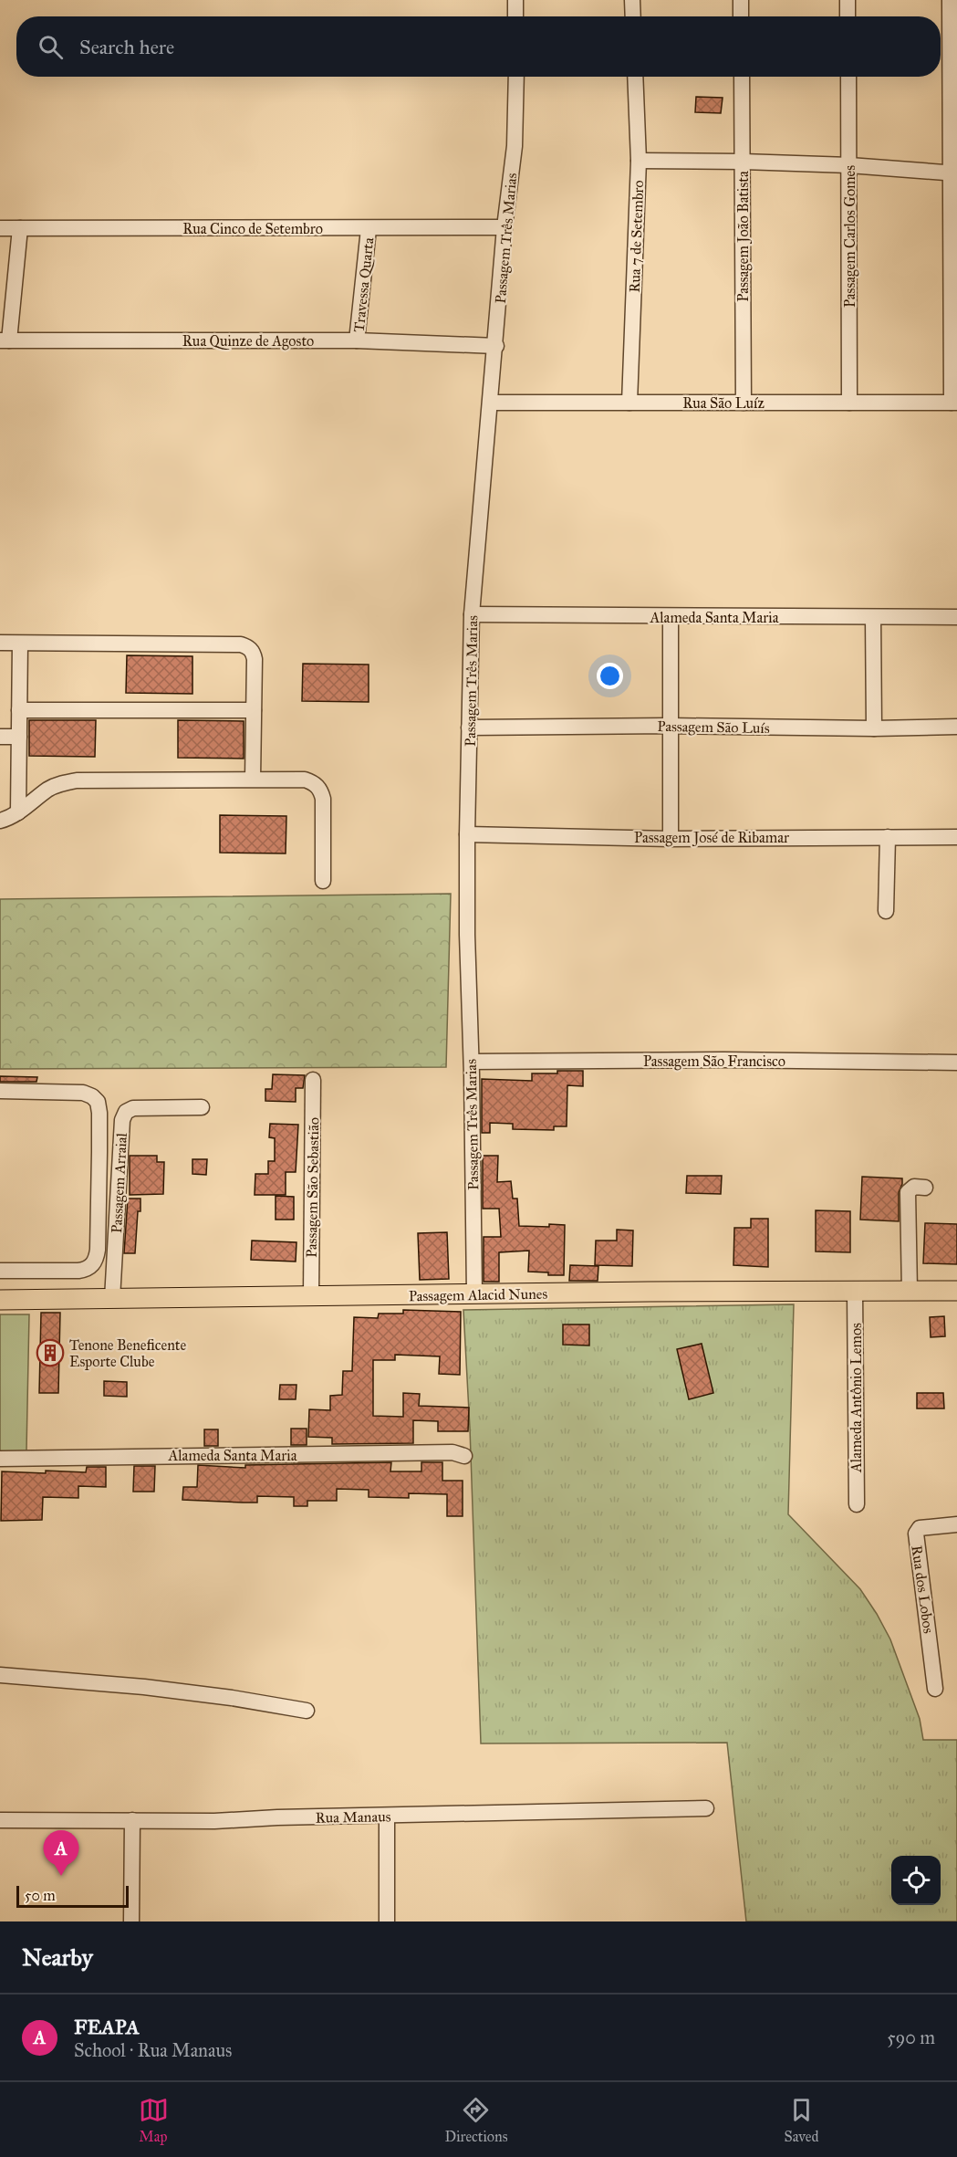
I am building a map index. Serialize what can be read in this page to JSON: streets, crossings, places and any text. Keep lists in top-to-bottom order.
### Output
{
  "streets": {
    "main road": ["Passagem Alacid Nunes"],
    "street": [
      "Rua Cinco de Setembro",
      "Rua 7 de Setembro",
      "Passagem João Batista",
      "Passagem Carlos Gomes",
      "Passagem Três Marias",
      "Travessa Quarta",
      "Rua Quinze de Agosto",
      "Rua São Luíz",
      "Alameda Santa Maria",
      "Passagem São Luís",
      "Passagem José de Ribamar",
      "Passagem São Francisco",
      "Passagem Arraial",
      "Passagem São Sebastião",
      "Alameda Antônio Lemos",
      "Rua dos Lobos",
      "Rua Manaus"
    ]
  },
  "crossings": [
    ["Rua Cinco de Setembro", "Passagem Três Marias"],
    ["Rua Cinco de Setembro", "Travessa Quarta"],
    ["Rua 7 de Setembro", "Rua São Luíz"],
    ["Passagem João Batista", "Rua São Luíz"],
    ["Passagem Carlos Gomes", "Rua São Luíz"],
    ["Passagem Três Marias", "Rua Quinze de Agosto"],
    ["Passagem Três Marias", "Rua São Luíz"],
    ["Passagem Três Marias", "Alameda Santa Maria"],
    ["Passagem Três Marias", "Passagem São Luís"],
    ["Passagem Três Marias", "Passagem José de Ribamar"],
    ["Passagem Três Marias", "Passagem São Francisco"],
    ["Passagem Três Marias", "Passagem Alacid Nunes"],
    ["Travessa Quarta", "Rua Quinze de Agosto"],
    ["Passagem Arraial", "Passagem Alacid Nunes"],
    ["Passagem São Sebastião", "Passagem Alacid Nunes"],
    ["Passagem Alacid Nunes", "Alameda Antônio Lemos"]
  ],
  "places": {
    "building": ["Tenone Beneficente Esporte Clube"]
  },
  "scale_bar": "50 m",
  "page": {
    "search": "Search here",
    "pins": "A",
    "scale": "50 m",
    "heading": "Nearby",
    "list": [
      {
        "mark": "A",
        "name": "FEAPA",
        "note": "School · Rua Manaus",
        "value": "590 m"
      }
    ],
    "nav": ["Map", "Directions", "Saved"]
  }
}
